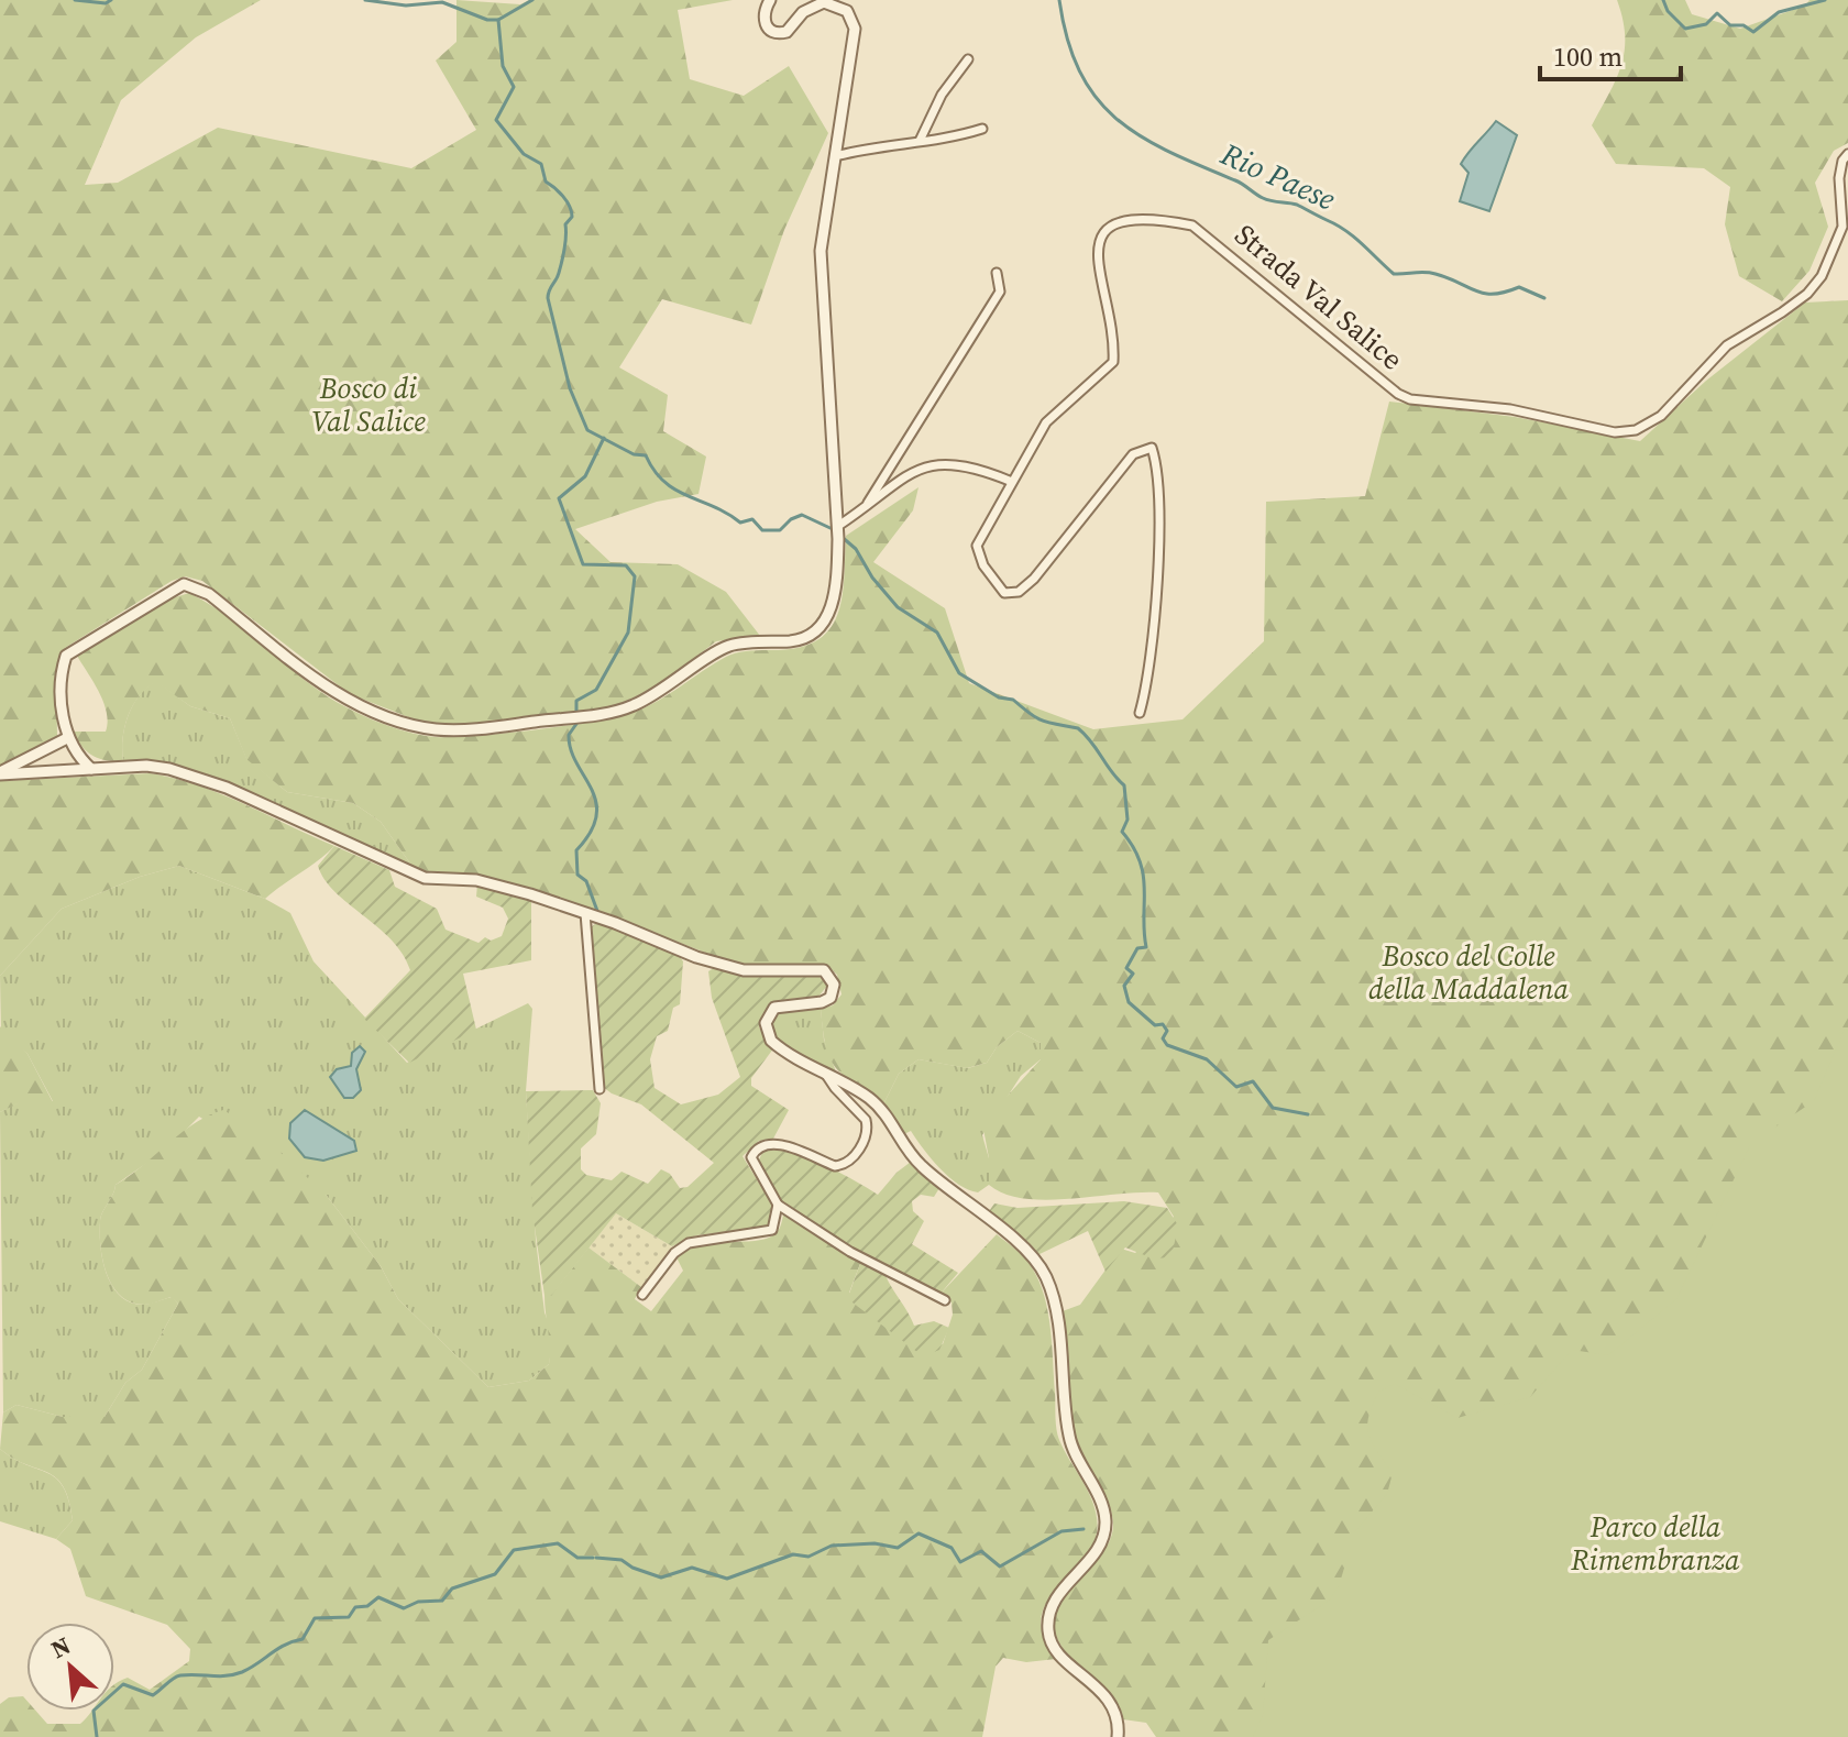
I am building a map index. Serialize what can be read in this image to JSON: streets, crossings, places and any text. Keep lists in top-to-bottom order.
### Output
{
  "streets": {
    "street": ["Strada Val Salice"]
  },
  "water": ["Rio Paese"],
  "parks": ["Bosco di Val Salice", "Bosco del Colle della Maddalena", "Parco della Rimembranza"],
  "scale_bar": "100 m",
  "north": "top left"
}
